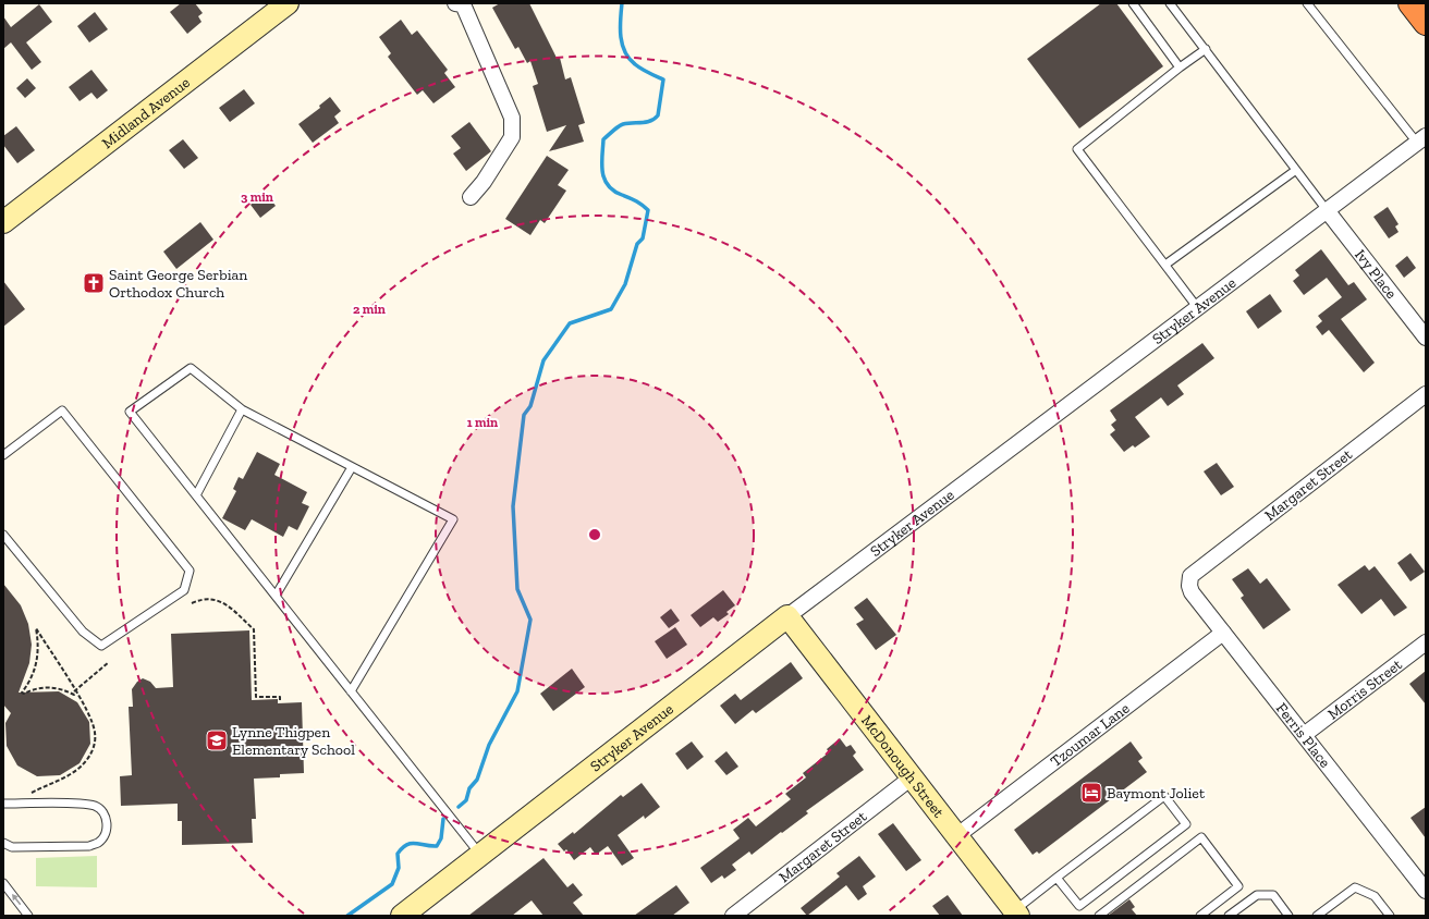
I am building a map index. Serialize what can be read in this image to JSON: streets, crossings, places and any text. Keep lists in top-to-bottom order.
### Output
{
  "streets": {
    "street": [
      "Midland Avenue",
      "Ivy Place",
      "Stryker Avenue",
      "Margaret Street",
      "Morris Street",
      "Tzoumar Lane",
      "Ferris Place",
      "McDonough Street"
    ]
  },
  "crossings": [
    ["Ivy Place", "Stryker Avenue"],
    ["Stryker Avenue", "McDonough Street"],
    ["Margaret Street", "Ferris Place"],
    ["Margaret Street", "McDonough Street"],
    ["Morris Street", "Ferris Place"],
    ["Tzoumar Lane", "Ferris Place"],
    ["Tzoumar Lane", "McDonough Street"]
  ],
  "places": {
    "church": ["Saint George Serbian Orthodox Church"],
    "school or university": ["Lynne Thigpen Elementary School"],
    "hotel": ["Baymont Joliet"]
  },
  "rings": ["3 min", "2 min", "1 min"]
}
